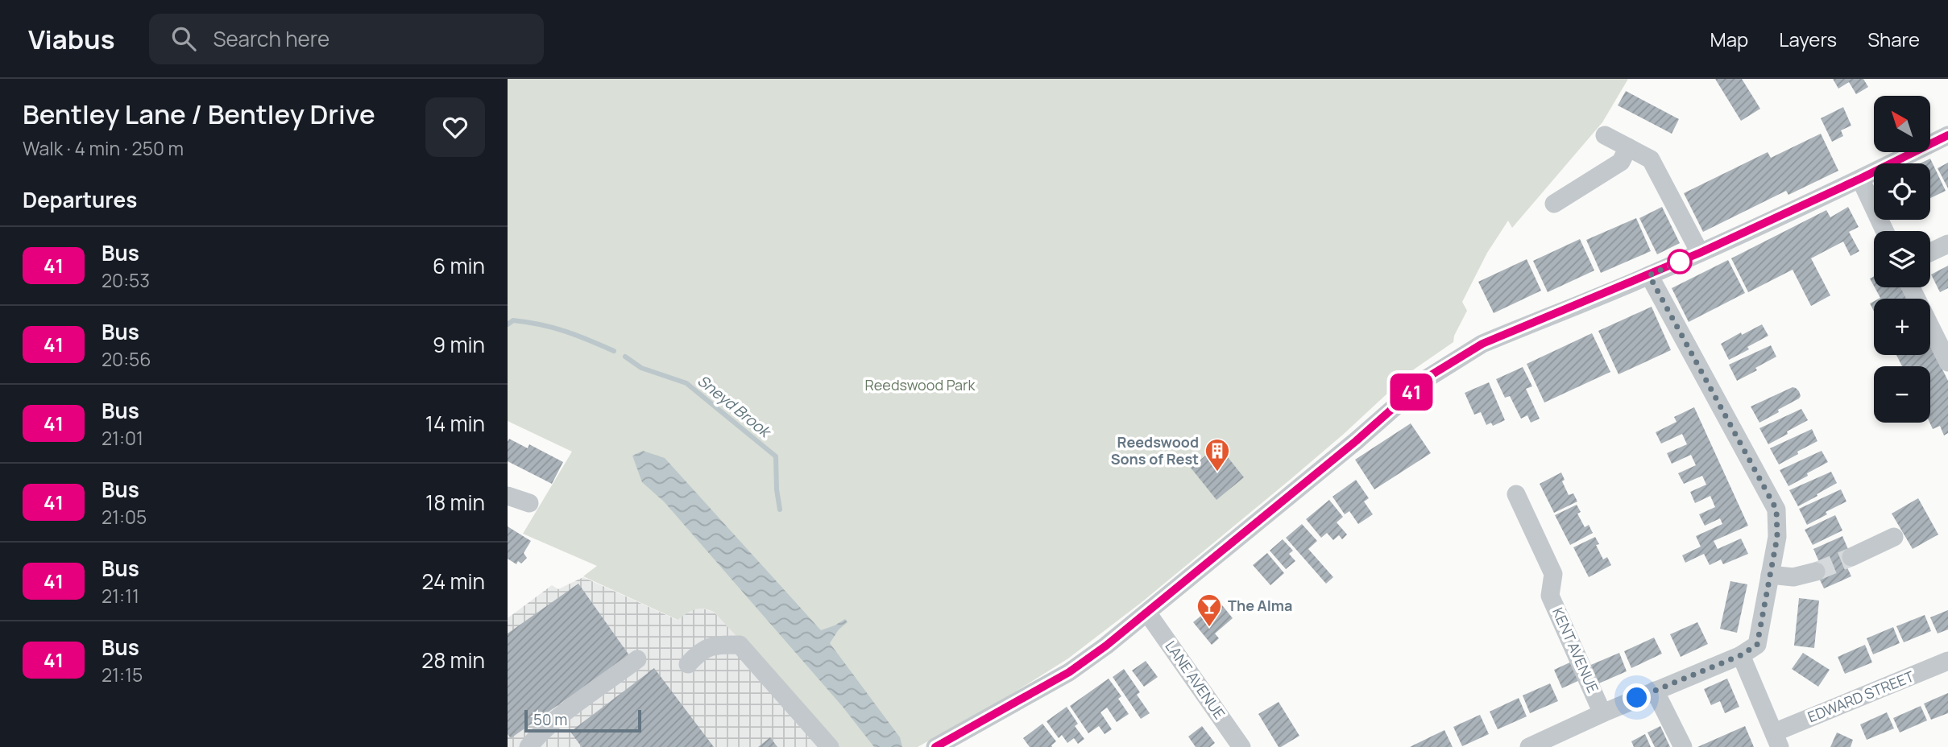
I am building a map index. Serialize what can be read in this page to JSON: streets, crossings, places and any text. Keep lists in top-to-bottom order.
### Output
{
  "streets": {
    "street": ["KENT AVENUE", "LANE AVENUE", "EDWARD STREET"]
  },
  "water": ["Sneyd Brook"],
  "parks": ["Reedswood Park"],
  "places": {
    "building": ["Reedswood Sons of Rest"],
    "bar": ["The Alma"]
  },
  "lines": ["bus line 41"],
  "scale_bar": "50 m",
  "north": "top left",
  "page": {
    "header": "Viabus",
    "search": "Search here",
    "nav": ["Map", "Layers", "Share"],
    "heading": [
      ["Bentley Lane / Bentley Drive", "Walk · 4 min · 250 m"],
      "Departures"
    ],
    "on_map": "41",
    "map_buttons": ["+", "−"],
    "list": [
      {
        "mark": "41",
        "name": "Bus",
        "note": "20:53",
        "value": "6 min"
      },
      {
        "mark": "41",
        "name": "Bus",
        "note": "20:56",
        "value": "9 min"
      },
      {
        "mark": "41",
        "name": "Bus",
        "note": "21:01",
        "value": "14 min"
      },
      {
        "mark": "41",
        "name": "Bus",
        "note": "21:05",
        "value": "18 min"
      },
      {
        "mark": "41",
        "name": "Bus",
        "note": "21:11",
        "value": "24 min"
      },
      {
        "mark": "41",
        "name": "Bus",
        "note": "21:15",
        "value": "28 min"
      }
    ],
    "scale": "50 m"
  }
}
